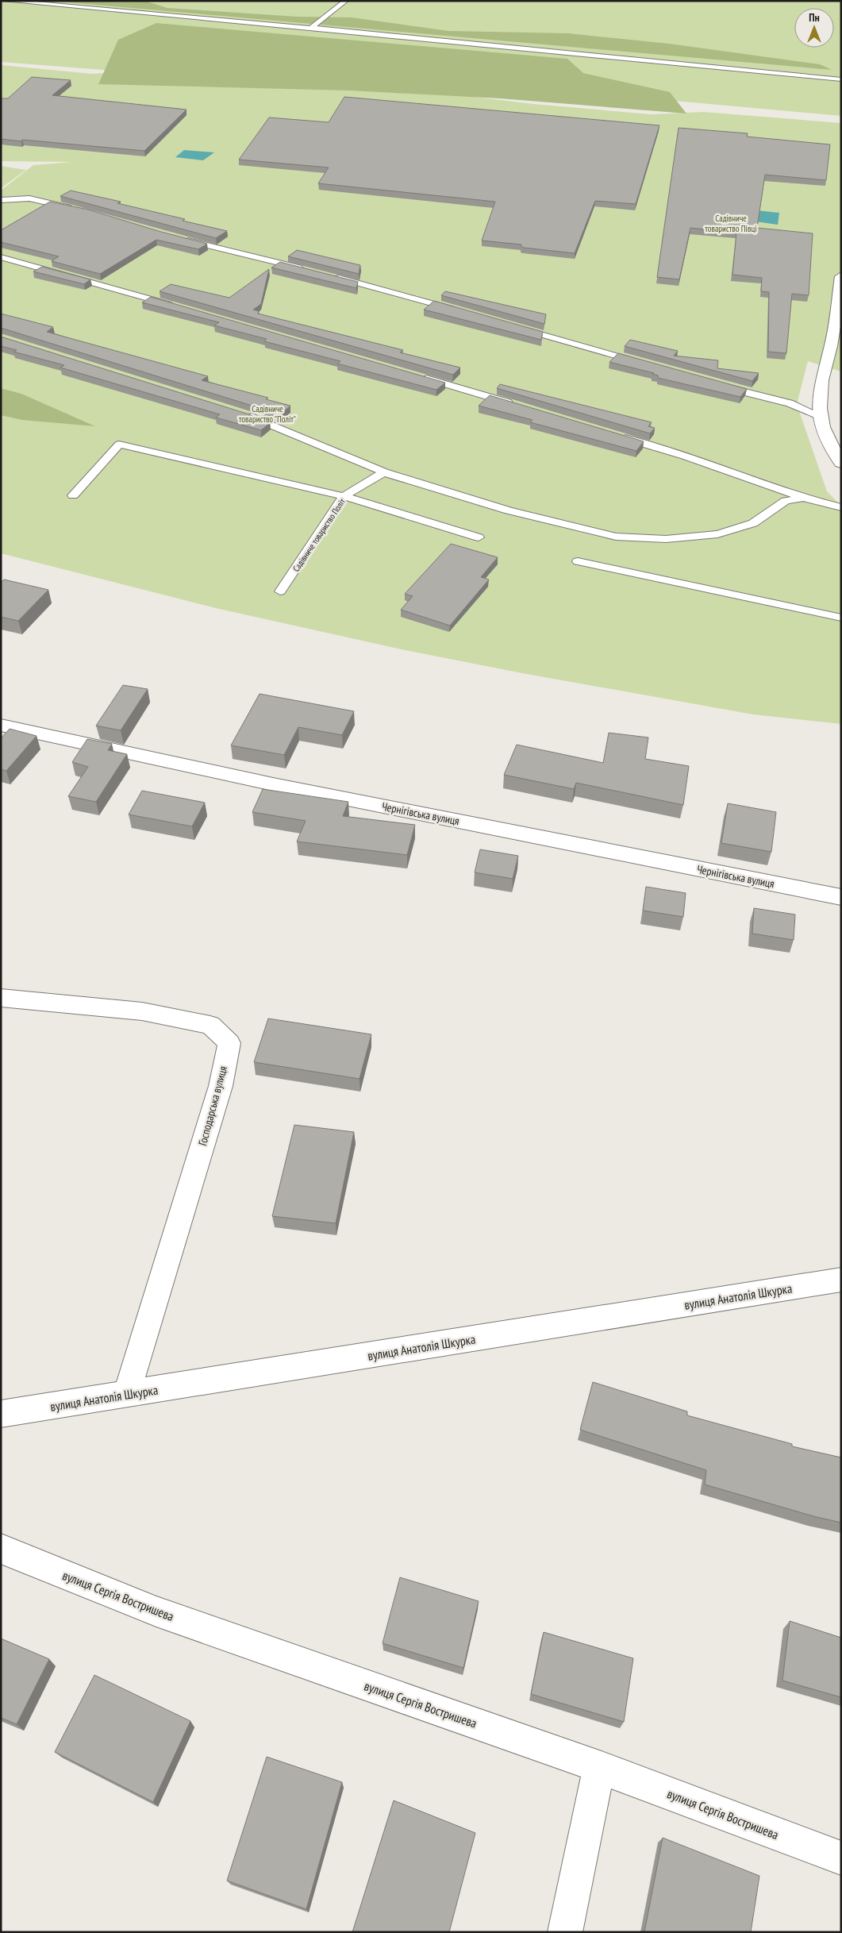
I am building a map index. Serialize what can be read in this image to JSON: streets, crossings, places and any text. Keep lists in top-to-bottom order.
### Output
{
  "streets": {
    "street": [
      "Чернігівська вулиця",
      "Господарська вулиця",
      "вулиця Анатолія Шкурка",
      "вулиця Сергія Востришева"
    ],
    "lane": ["Садівниче товариство Політ"]
  },
  "crossings": [
    ["Господарська вулиця", "вулиця Анатолія Шкурка"]
  ],
  "parks": ["Садівниче товариство Півці", "Садівниче товариство \"Політ\""],
  "north": "top"
}
